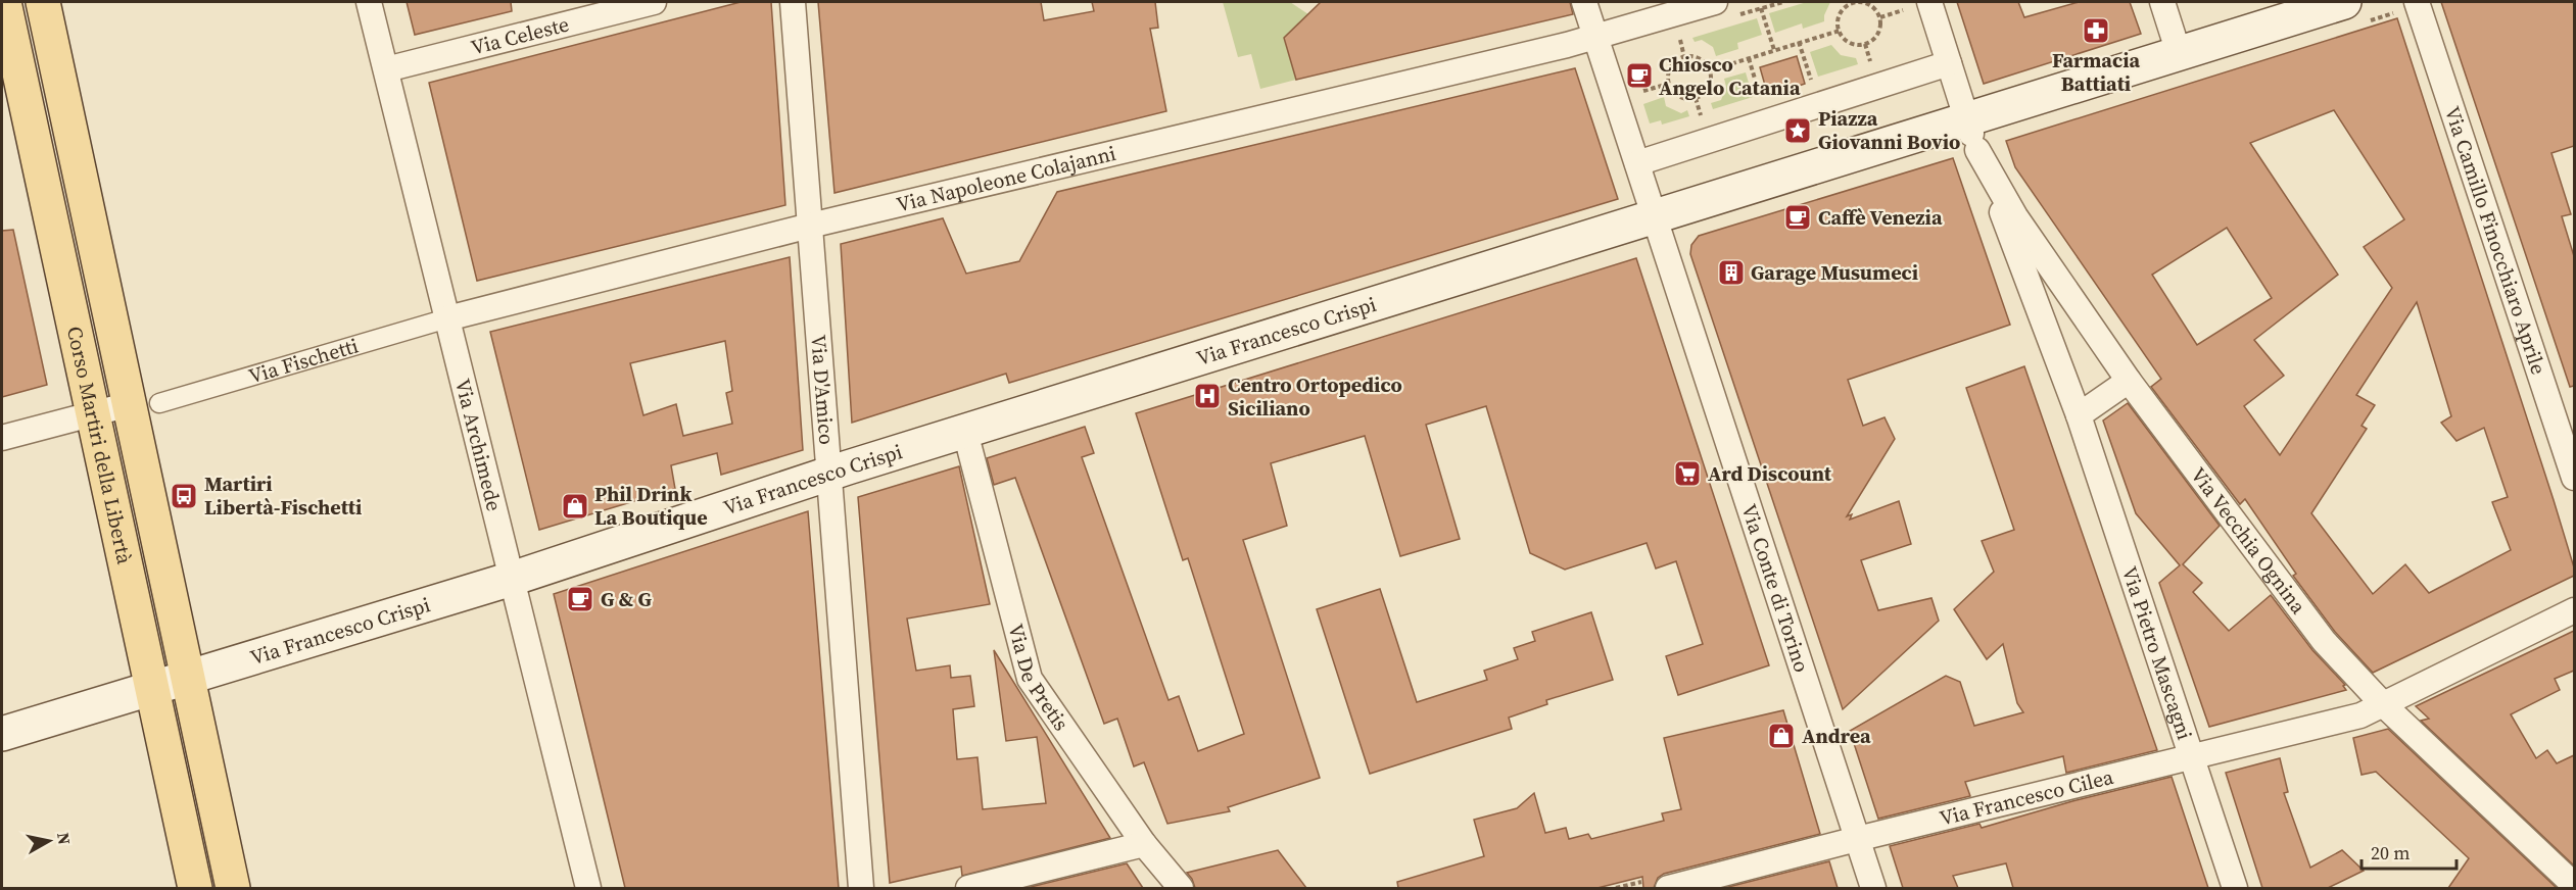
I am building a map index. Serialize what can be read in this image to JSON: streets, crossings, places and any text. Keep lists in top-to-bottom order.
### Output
{
  "streets": {
    "main road": ["Via Francesco Crispi", "Corso Martiri della Libertà"],
    "street": [
      "Via Celeste",
      "Via Napoleone Colajanni",
      "Via Camillo Finocchiaro Aprile",
      "Via Fischetti",
      "Via D'Amico",
      "Via Archimede",
      "Via Vecchia Ognina",
      "Via Conte di Torino",
      "Via Pietro Mascagni",
      "Via De Pretis",
      "Via Francesco Cilea"
    ]
  },
  "crossings": [
    ["Via Celeste", "Via Archimede"],
    ["Via Napoleone Colajanni", "Via Fischetti"],
    ["Via Napoleone Colajanni", "Via D'Amico"],
    ["Via Napoleone Colajanni", "Via Archimede"],
    ["Via Francesco Crispi", "Via D'Amico"],
    ["Via Francesco Crispi", "Corso Martiri della Libertà"],
    ["Via Francesco Crispi", "Via Archimede"],
    ["Via Francesco Crispi", "Via Conte di Torino"],
    ["Via Francesco Crispi", "Via De Pretis"],
    ["Via Fischetti", "Corso Martiri della Libertà"],
    ["Via Fischetti", "Via Archimede"],
    ["Via Vecchia Ognina", "Via Pietro Mascagni"],
    ["Via Vecchia Ognina", "Via Francesco Cilea"],
    ["Via Conte di Torino", "Via Francesco Cilea"],
    ["Via Pietro Mascagni", "Via Francesco Cilea"]
  ],
  "places": {
    "pharmacy": ["Farmacia Battiati"],
    "cafe": ["Chiosco Angelo Catania", "Caffè Venezia", "G & G"],
    "place": ["Piazza Giovanni Bovio"],
    "building": ["Garage Musumeci"],
    "hospital": ["Centro Ortopedico Siciliano"],
    "supermarket": ["Ard Discount"],
    "bus stop": ["Martiri Libertà-Fischetti"],
    "shop": ["Phil Drink La Boutique", "Andrea"]
  },
  "scale_bar": "20 m",
  "north": "right"
}
